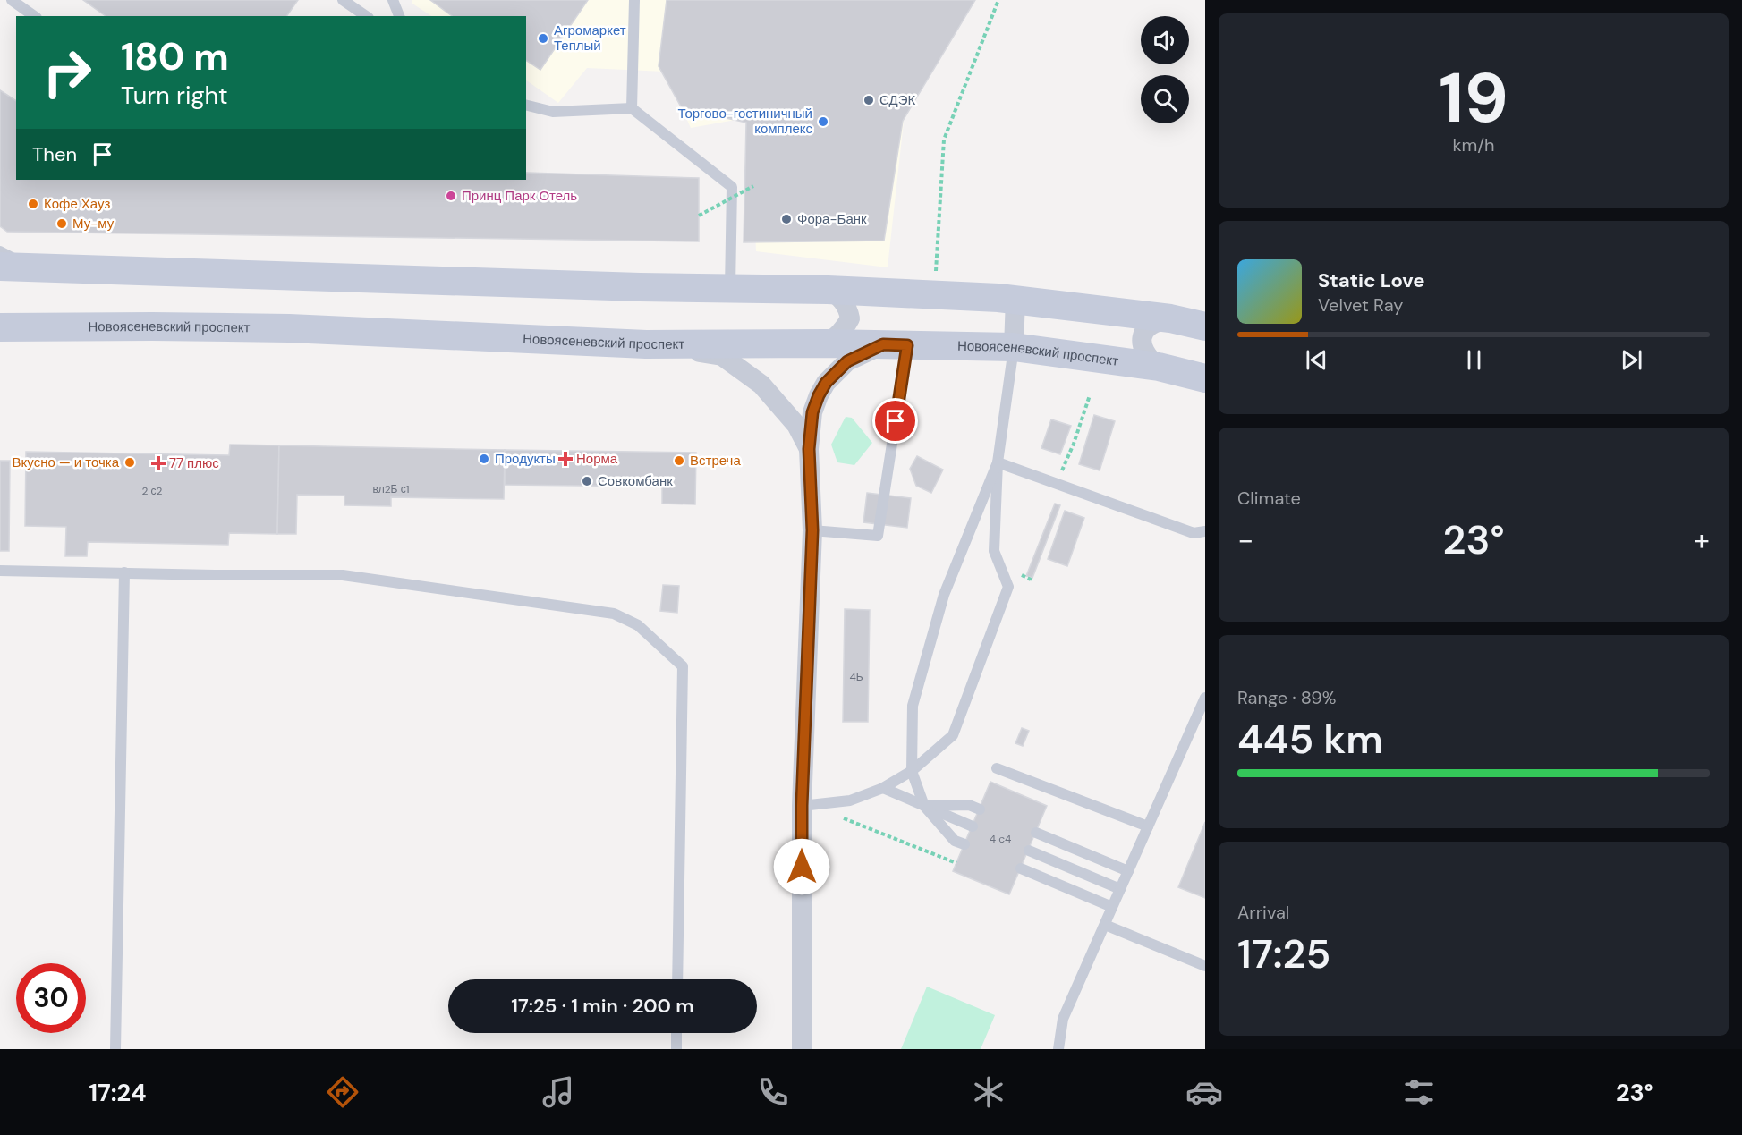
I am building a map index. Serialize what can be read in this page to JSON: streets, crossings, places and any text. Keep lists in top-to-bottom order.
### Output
{
  "streets": {
    "main road": ["Новоясеневский проспект"]
  },
  "places": {
    "other": [
      "Агромаркет Теплый",
      "СДЭК",
      "Торгово-гостиничный комплекс",
      "Принц Парк Отель",
      "Кофе Хауз",
      "Фора-Банк",
      "Му-му",
      "Продукты",
      "Встреча",
      "Вкусно — и точка",
      "Совкомбанк"
    ],
    "health": ["Норма", "77 плюс"]
  },
  "house_numbers": [
    "вл2Б с1",
    "2 с2",
    "4Б",
    "4 c4"
  ],
  "page": {
    "tile": [
      ["19", "km/h"],
      "Climate",
      ["Range · 89%", "445 km"],
      ["Arrival", "17:25"]
    ],
    "turn": ["180 m", "Turn right"],
    "then": "Then",
    "song": ["Static Love", "Velvet Ray"],
    "heat": ["−", "23°", "+"],
    "limit": "30",
    "trip": "17:25 · 1 min · 200 m",
    "tabs": ["17:24", "23°"]
  }
}
